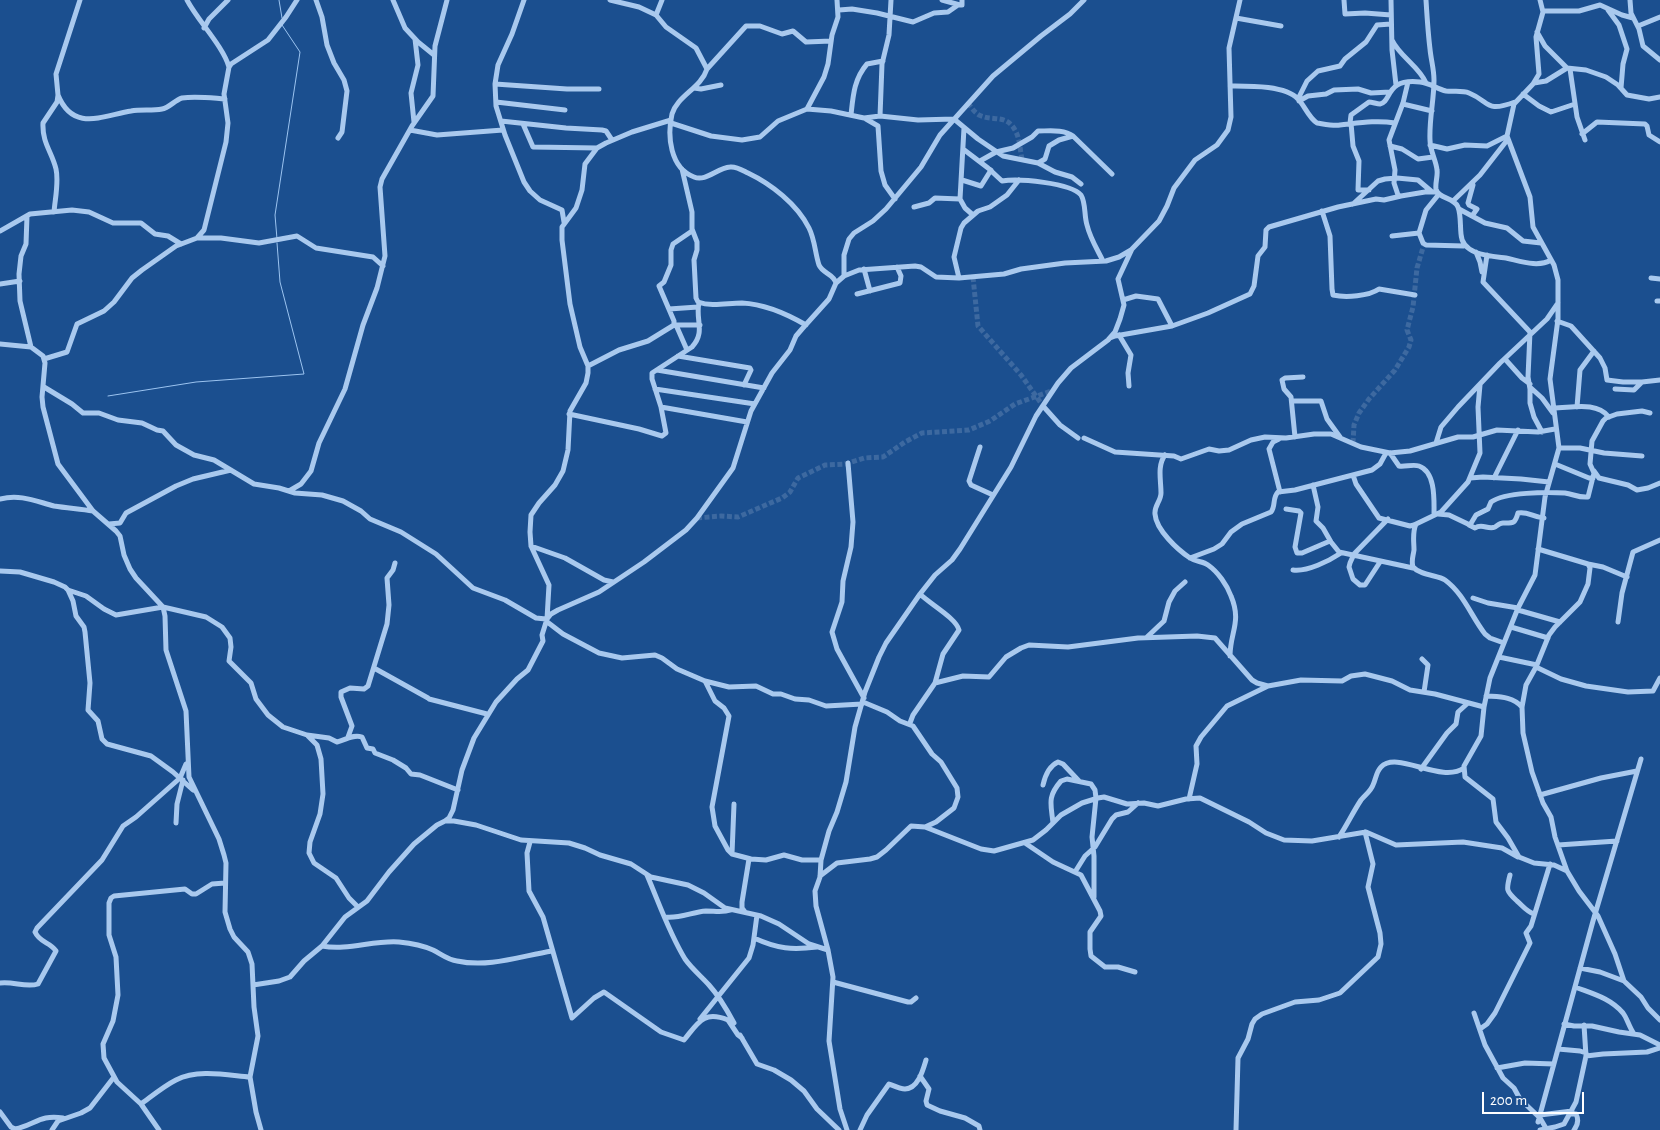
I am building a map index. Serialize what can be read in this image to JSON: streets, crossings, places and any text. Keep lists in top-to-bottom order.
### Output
{
  "scale_bar": "200 m"
}
